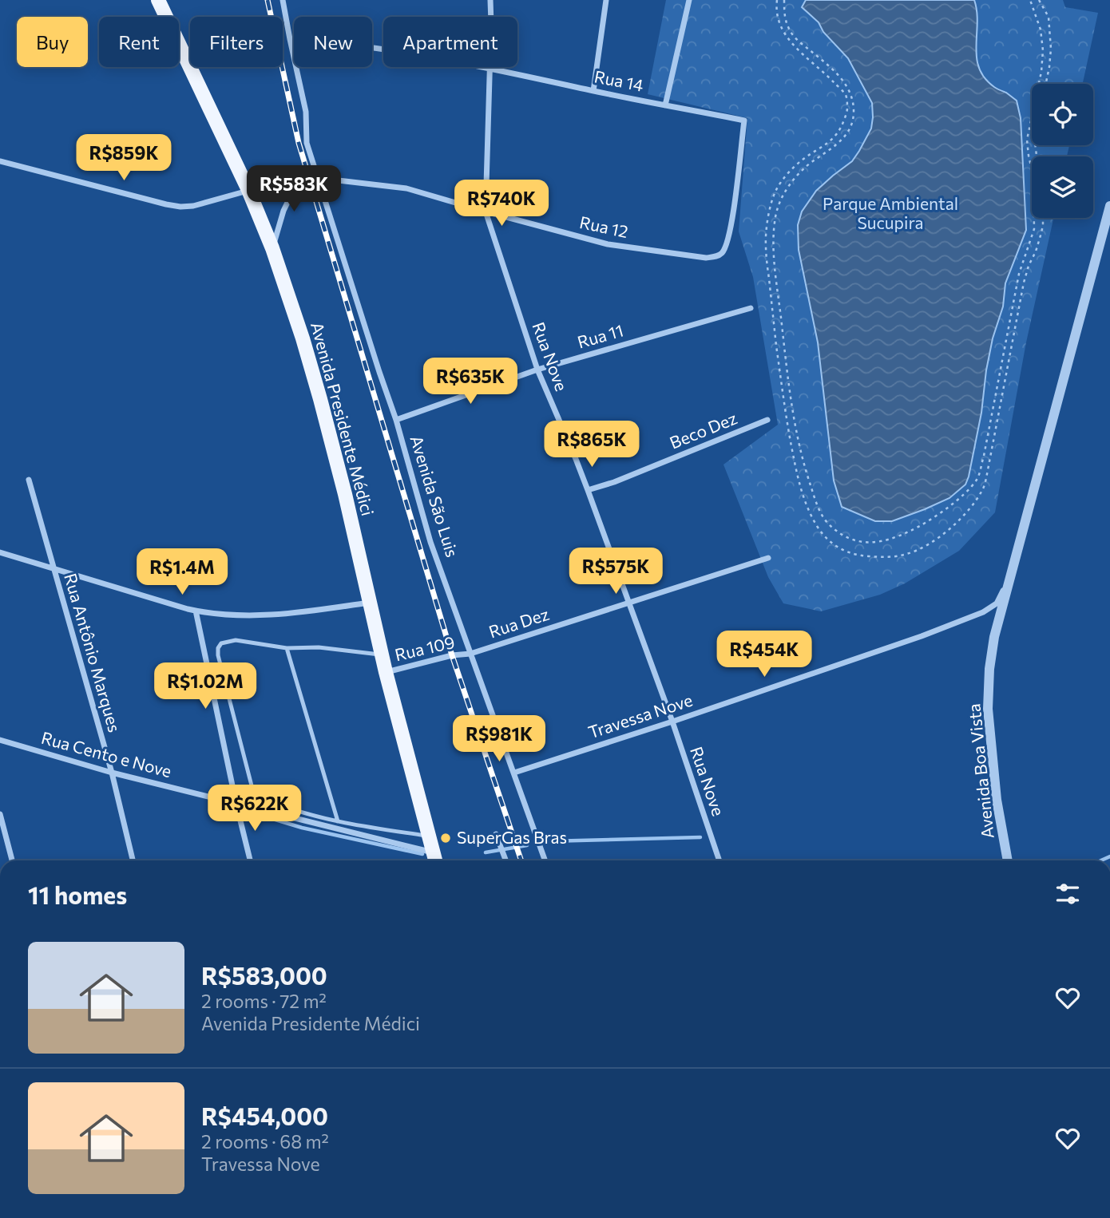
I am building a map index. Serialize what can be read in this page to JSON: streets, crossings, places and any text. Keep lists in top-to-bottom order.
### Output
{
  "streets": {
    "main road": ["Avenida Presidente Médici"],
    "street": [
      "Rua 14",
      "Rua 12",
      "Rua 11",
      "Rua Nove",
      "Beco Dez",
      "Avenida São Luis",
      "Rua Dez",
      "Rua 109",
      "Rua Antônio Marques",
      "Travessa Nove",
      "Rua Cento e Nove",
      "Avenida Boa Vista"
    ]
  },
  "crossings": [
    ["Rua 14", "Rua 12"],
    ["Rua 14", "Rua Nove"],
    ["Rua 14", "Avenida São Luis"],
    ["Rua 12", "Rua Nove"],
    ["Rua 12", "Avenida São Luis"],
    ["Rua 11", "Rua Nove"],
    ["Rua 11", "Avenida São Luis"],
    ["Rua Nove", "Beco Dez"],
    ["Rua Nove", "Rua Dez"],
    ["Rua Nove", "Travessa Nove"],
    ["Avenida Presidente Médici", "Rua 109"],
    ["Avenida Presidente Médici", "Rua Cento e Nove"],
    ["Avenida São Luis", "Rua Dez"],
    ["Avenida São Luis", "Rua 109"],
    ["Avenida São Luis", "Travessa Nove"],
    ["Rua Dez", "Rua 109"],
    ["Rua Antônio Marques", "Rua Cento e Nove"],
    ["Travessa Nove", "Avenida Boa Vista"]
  ],
  "parks": ["Parque Ambiental Sucupira"],
  "places": ["SuperGas Bras"],
  "page": {
    "chip": [
      "Buy",
      "Rent",
      "Filters",
      "New",
      "Apartment"
    ],
    "price": [
      "R$859K",
      "R$583K",
      "R$740K",
      "R$635K",
      "R$865K",
      "R$575K",
      "R$1.4M",
      "R$454K",
      "R$1.02M",
      "R$981K",
      "R$622K"
    ],
    "heading": "11 homes",
    "list": [
      {
        "name": "R$583,000",
        "note": "2 rooms · 72 m² · Avenida Presidente Médici"
      },
      {
        "name": "R$454,000",
        "note": "2 rooms · 68 m² · Travessa Nove"
      }
    ]
  }
}
